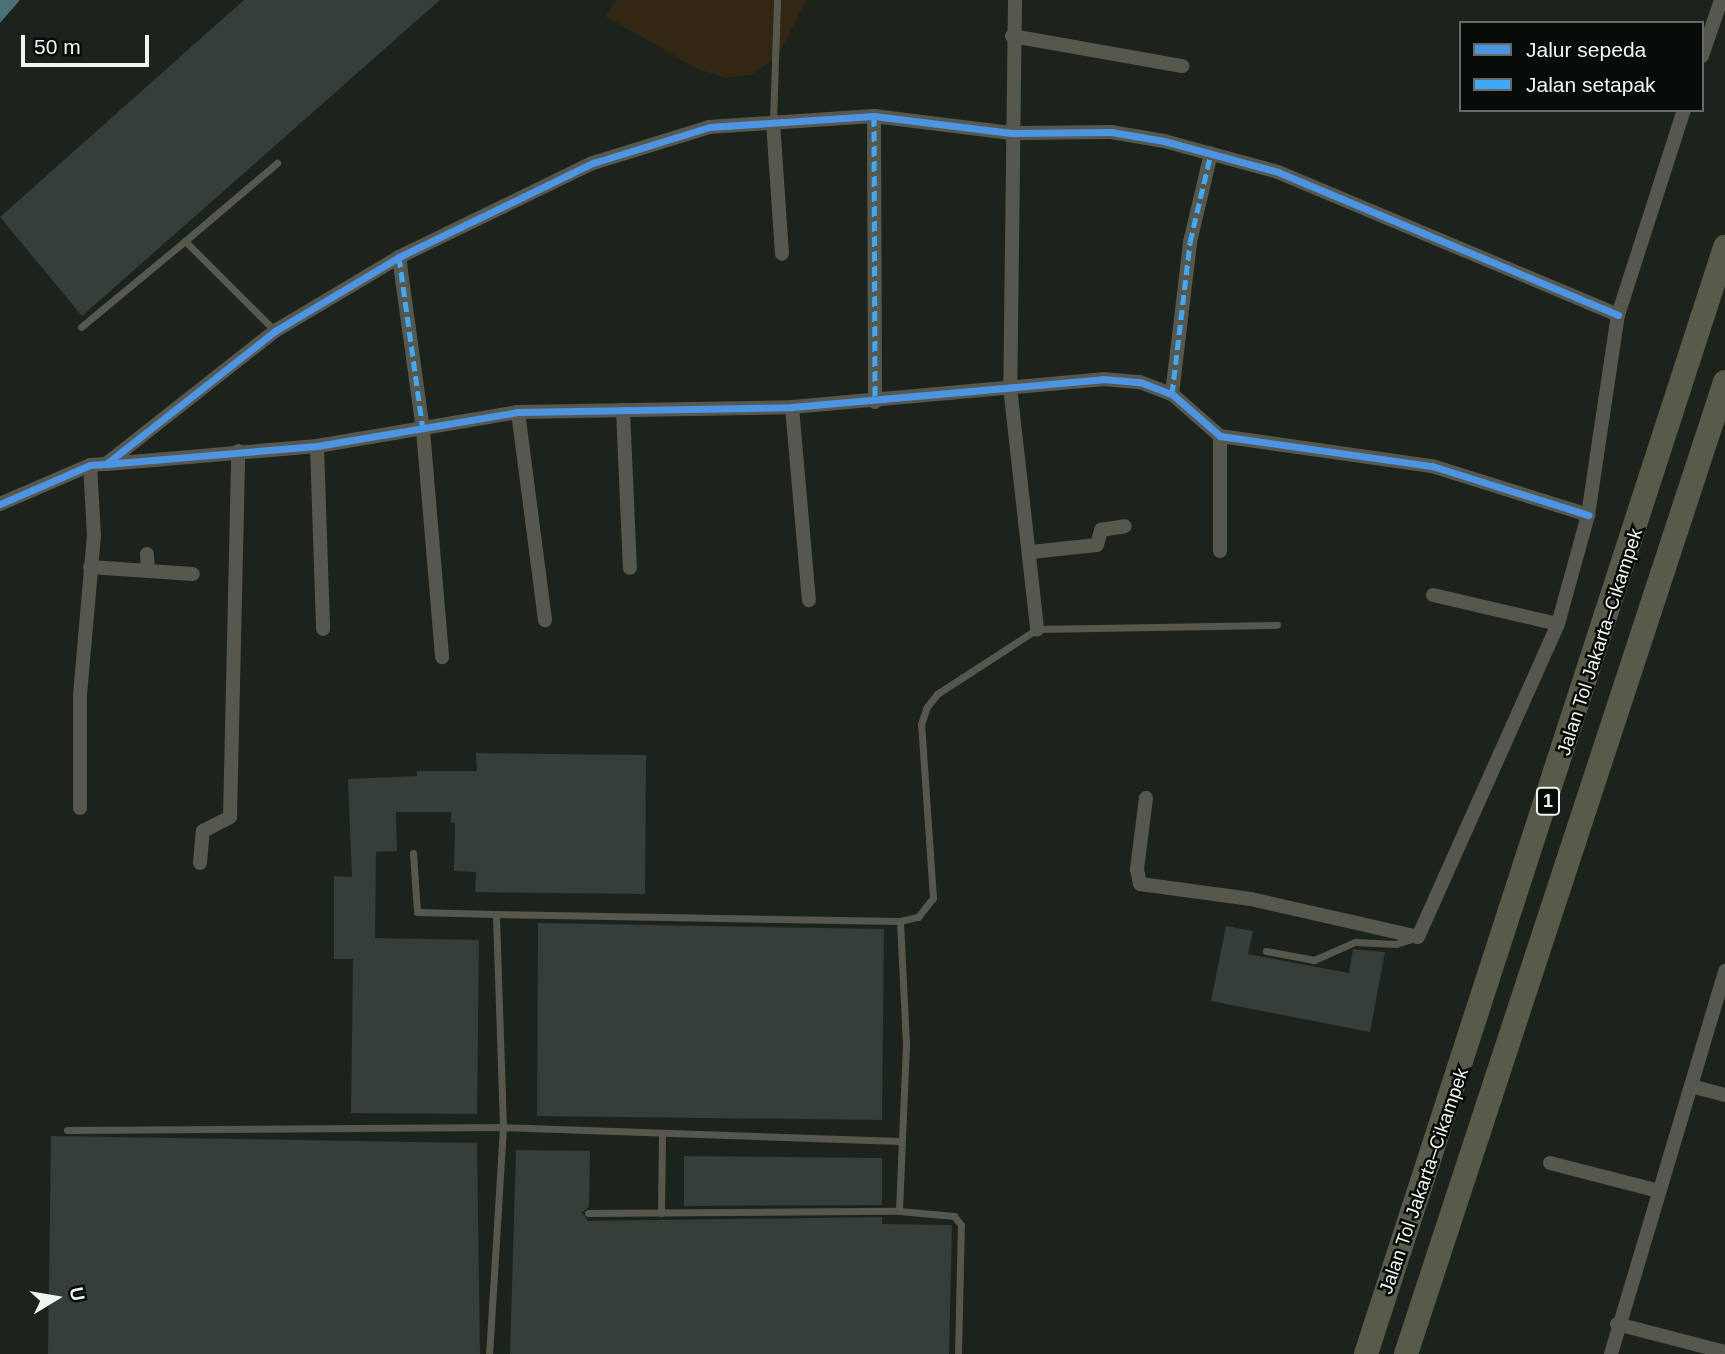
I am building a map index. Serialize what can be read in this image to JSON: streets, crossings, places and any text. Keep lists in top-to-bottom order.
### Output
{
  "streets": {
    "highway": ["Jalan Tol Jakarta–Cikampek", "1"]
  },
  "legend": ["Jalur sepeda", "Jalan setapak"],
  "scale_bar": "50 m",
  "north": "right"
}
